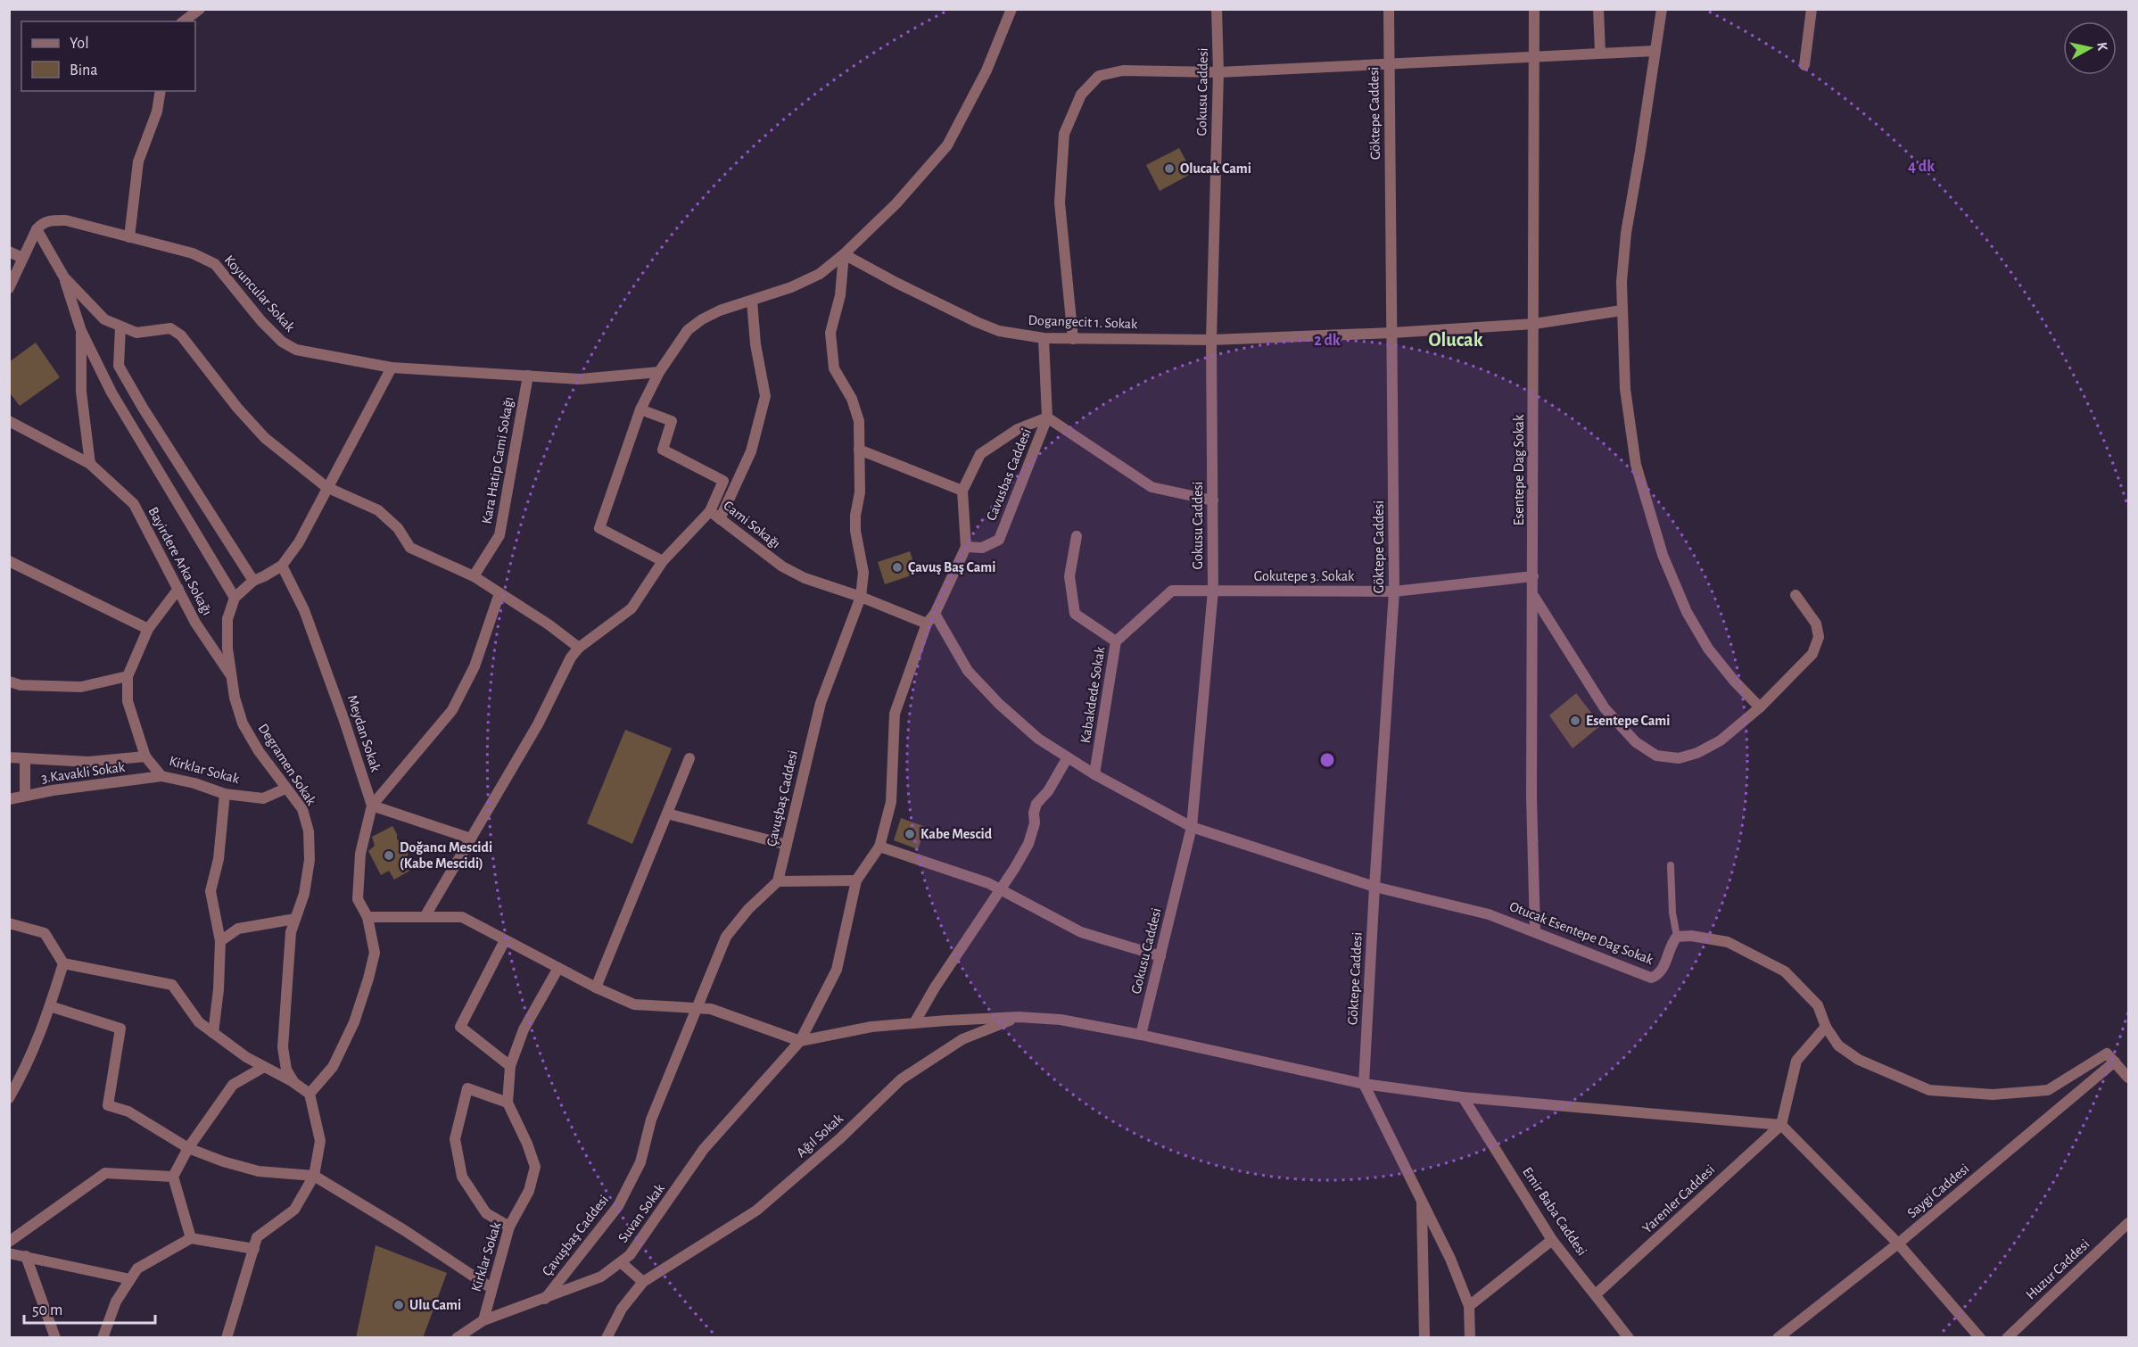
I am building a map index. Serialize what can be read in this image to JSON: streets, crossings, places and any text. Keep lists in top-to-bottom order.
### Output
{
  "streets": {
    "street": [
      "Gokusu Caddesi",
      "Göktepe Caddesi",
      "Koyuncular Sokak",
      "Dogangecit 1. Sokak",
      "Kara Hatip Cami Sokağı",
      "Esentepe Dag Sokak",
      "Cavusbas Caddesi",
      "Cami Sokağı",
      "Bayirdere Arka Sokağı",
      "Gokutepe 3. Sokak",
      "Kabakdede Sokak",
      "Meydan Sokak",
      "Degramen Sokak",
      "Kirklar Sokak",
      "3.Kavakli Sokak",
      "Çavuşbaş Caddesi",
      "Otucak Esentepe Dag Sokak",
      "Ağıl Sokak",
      "Saygi Caddesi",
      "Yarenler Caddesi",
      "Emir Baba Caddesi",
      "Suvan Sokak",
      "Huzur Caddesi"
    ]
  },
  "crossings": [
    ["Gokusu Caddesi", "Dogangecit 1. Sokak"],
    ["Gokusu Caddesi", "Gokutepe 3. Sokak"],
    ["Gokusu Caddesi", "Kabakdede Sokak"],
    ["Gokusu Caddesi", "Otucak Esentepe Dag Sokak"],
    ["Göktepe Caddesi", "Dogangecit 1. Sokak"],
    ["Göktepe Caddesi", "Gokutepe 3. Sokak"],
    ["Göktepe Caddesi", "Otucak Esentepe Dag Sokak"],
    ["Koyuncular Sokak", "Kara Hatip Cami Sokağı"],
    ["Dogangecit 1. Sokak", "Esentepe Dag Sokak"],
    ["Dogangecit 1. Sokak", "Cavusbas Caddesi"],
    ["Dogangecit 1. Sokak", "Çavuşbaş Caddesi"],
    ["Esentepe Dag Sokak", "Gokutepe 3. Sokak"],
    ["Esentepe Dag Sokak", "Otucak Esentepe Dag Sokak"],
    ["Cami Sokağı", "Çavuşbaş Caddesi"],
    ["Bayirdere Arka Sokağı", "Degramen Sokak"],
    ["Bayirdere Arka Sokağı", "Kirklar Sokak"],
    ["Gokutepe 3. Sokak", "Kabakdede Sokak"],
    ["Kabakdede Sokak", "Otucak Esentepe Dag Sokak"],
    ["Degramen Sokak", "Kirklar Sokak"],
    ["Kirklar Sokak", "3.Kavakli Sokak"],
    ["Kirklar Sokak", "Suvan Sokak"],
    ["Çavuşbaş Caddesi", "Suvan Sokak"],
    ["Yarenler Caddesi", "Emir Baba Caddesi"]
  ],
  "districts": ["Olucak"],
  "places": [
    "Olucak Cami",
    "Çavuş Baş Cami",
    "Esentepe Cami",
    "Kabe Mescid",
    "Doğancı Mescidi (Kabe Mescidi)",
    "Ulu Cami"
  ],
  "legend": ["Yol", "Bina"],
  "scale_bar": "50 m",
  "north": "right",
  "rings": ["4 dk", "2 dk"]
}
